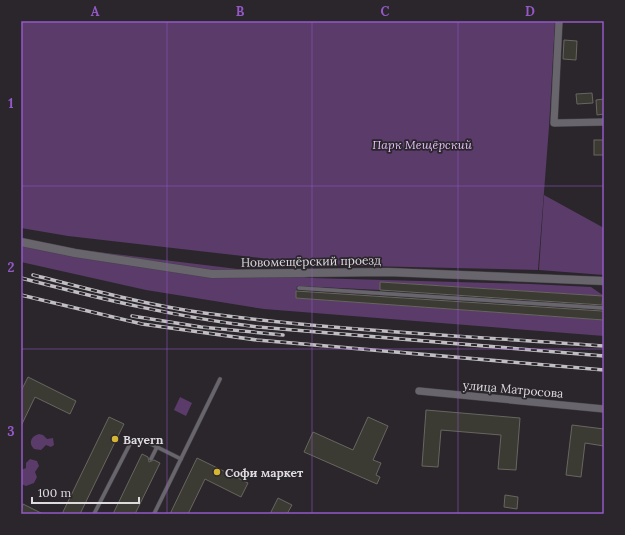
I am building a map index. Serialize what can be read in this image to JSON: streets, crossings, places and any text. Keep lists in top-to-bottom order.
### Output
{
  "streets": {
    "street": ["Новомещёрский проезд", "улица Матросова"]
  },
  "parks": ["Парк Мещёрский"],
  "places": ["Bayern", "Софи маркет"],
  "scale_bar": "100 m",
  "grid": {
    "columns": [
      "A",
      "B",
      "C",
      "D"
    ],
    "rows": ["1", "2", "3"]
  }
}
